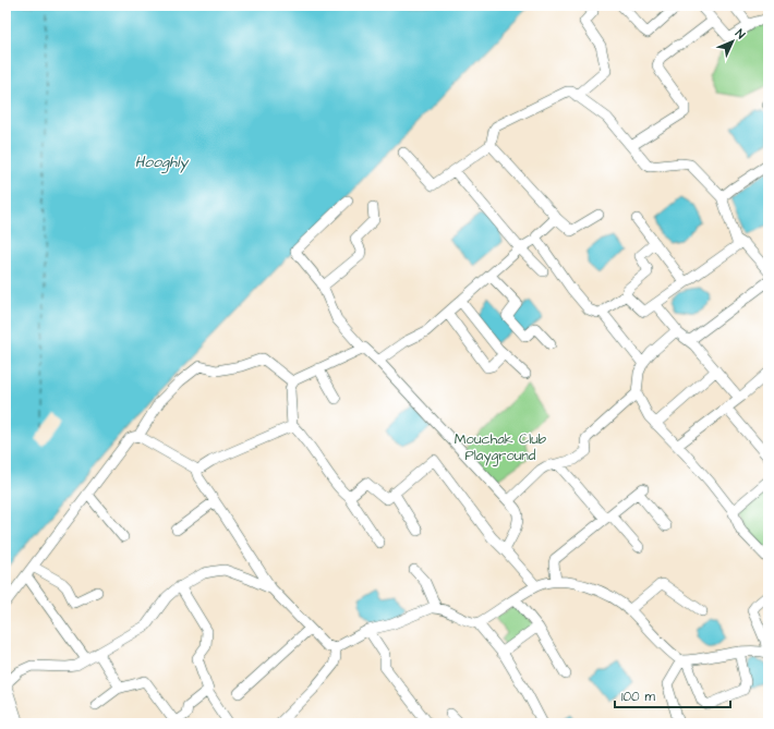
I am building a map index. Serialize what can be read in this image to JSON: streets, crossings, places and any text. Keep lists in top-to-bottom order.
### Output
{
  "water": ["Hooghly"],
  "parks": ["Mouchak Club Playground"],
  "scale_bar": "100 m",
  "north": "top right"
}
